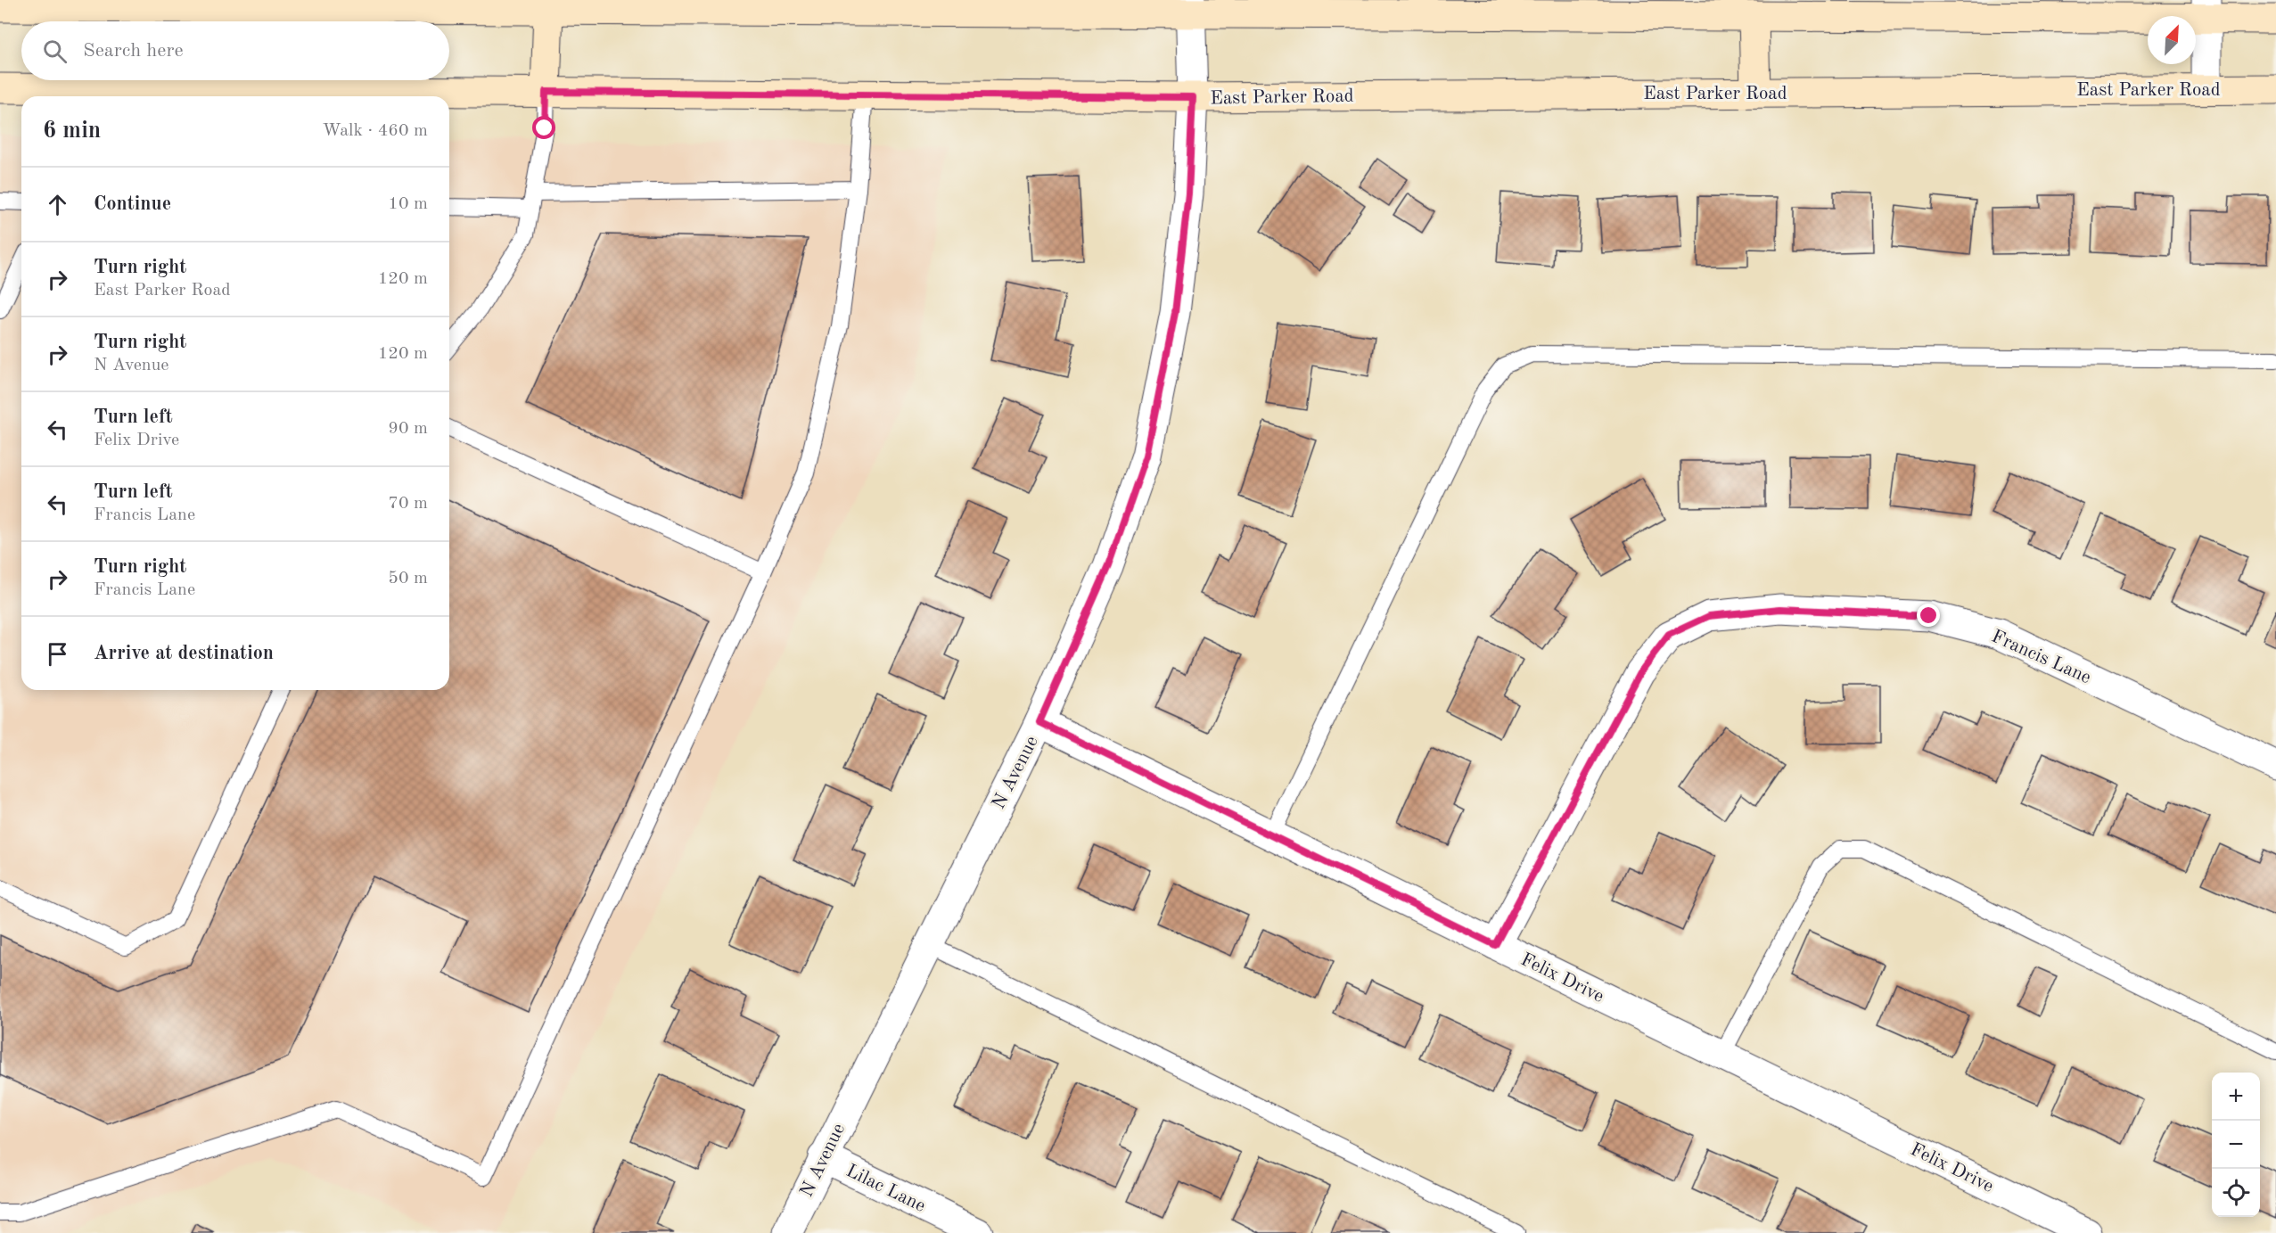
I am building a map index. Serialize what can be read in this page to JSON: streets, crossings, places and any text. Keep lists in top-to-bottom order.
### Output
{
  "streets": {
    "main road": ["East Parker Road"],
    "street": [
      "Francis Lane",
      "N Avenue",
      "Felix Drive",
      "Lilac Lane"
    ]
  },
  "crossings": [
    ["East Parker Road", "N Avenue"],
    ["Francis Lane", "Felix Drive"],
    ["N Avenue", "Felix Drive"],
    ["N Avenue", "Lilac Lane"]
  ],
  "north": "top right",
  "page": {
    "search": "Search here",
    "heading": ["6 min", "Walk · 460 m"],
    "list": [
      ["Continue", "10 m"],
      ["Turn right", "East Parker Road", "120 m"],
      ["Turn right", "N Avenue", "120 m"],
      ["Turn left", "Felix Drive", "90 m"],
      ["Turn left", "Francis Lane", "70 m"],
      ["Turn right", "Francis Lane", "50 m"],
      "Arrive at destination"
    ],
    "map_buttons": ["+", "−"]
  }
}
